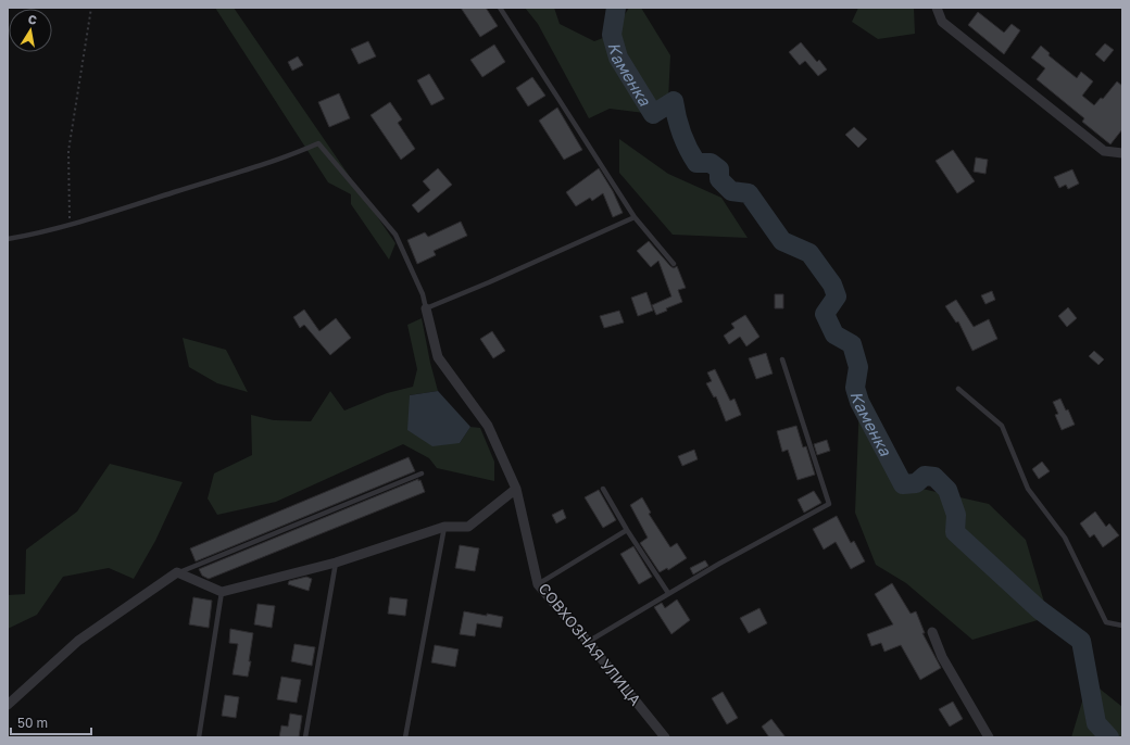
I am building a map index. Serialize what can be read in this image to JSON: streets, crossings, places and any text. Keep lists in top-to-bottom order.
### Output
{
  "streets": {
    "street": ["СОВХОЗНАЯ УЛИЦА"]
  },
  "water": ["Каменка"],
  "scale_bar": "50 m",
  "north": "top"
}
